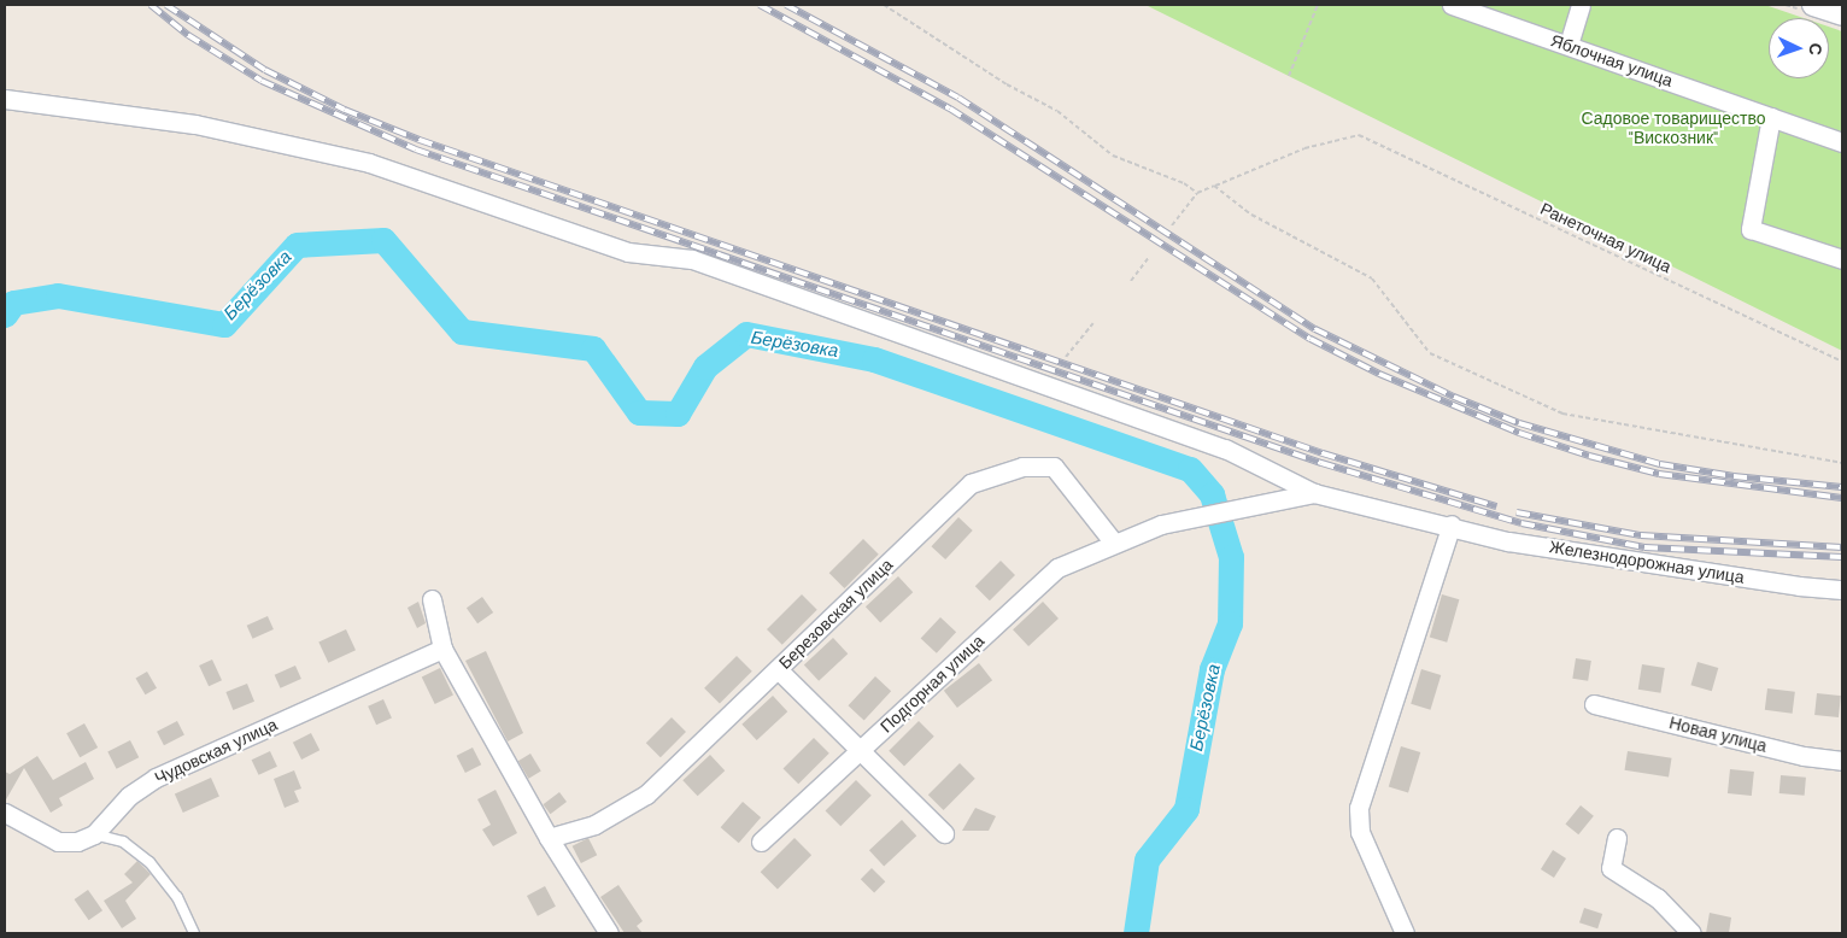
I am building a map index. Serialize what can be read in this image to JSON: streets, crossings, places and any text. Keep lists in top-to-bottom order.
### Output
{
  "streets": {
    "street": [
      "Яблочная улица",
      "Железнодорожная улица",
      "Березовская улица",
      "Подгорная улица",
      "Новая улица",
      "Чудовская улица"
    ],
    "path": ["Ранеточная улица"]
  },
  "crossings": [
    ["Железнодорожная улица", "Подгорная улица"],
    ["Березовская улица", "Подгорная улица"]
  ],
  "water": ["Берёзовка"],
  "parks": ["Садовое товарищество \"Вискозник\""],
  "north": "right"
}
